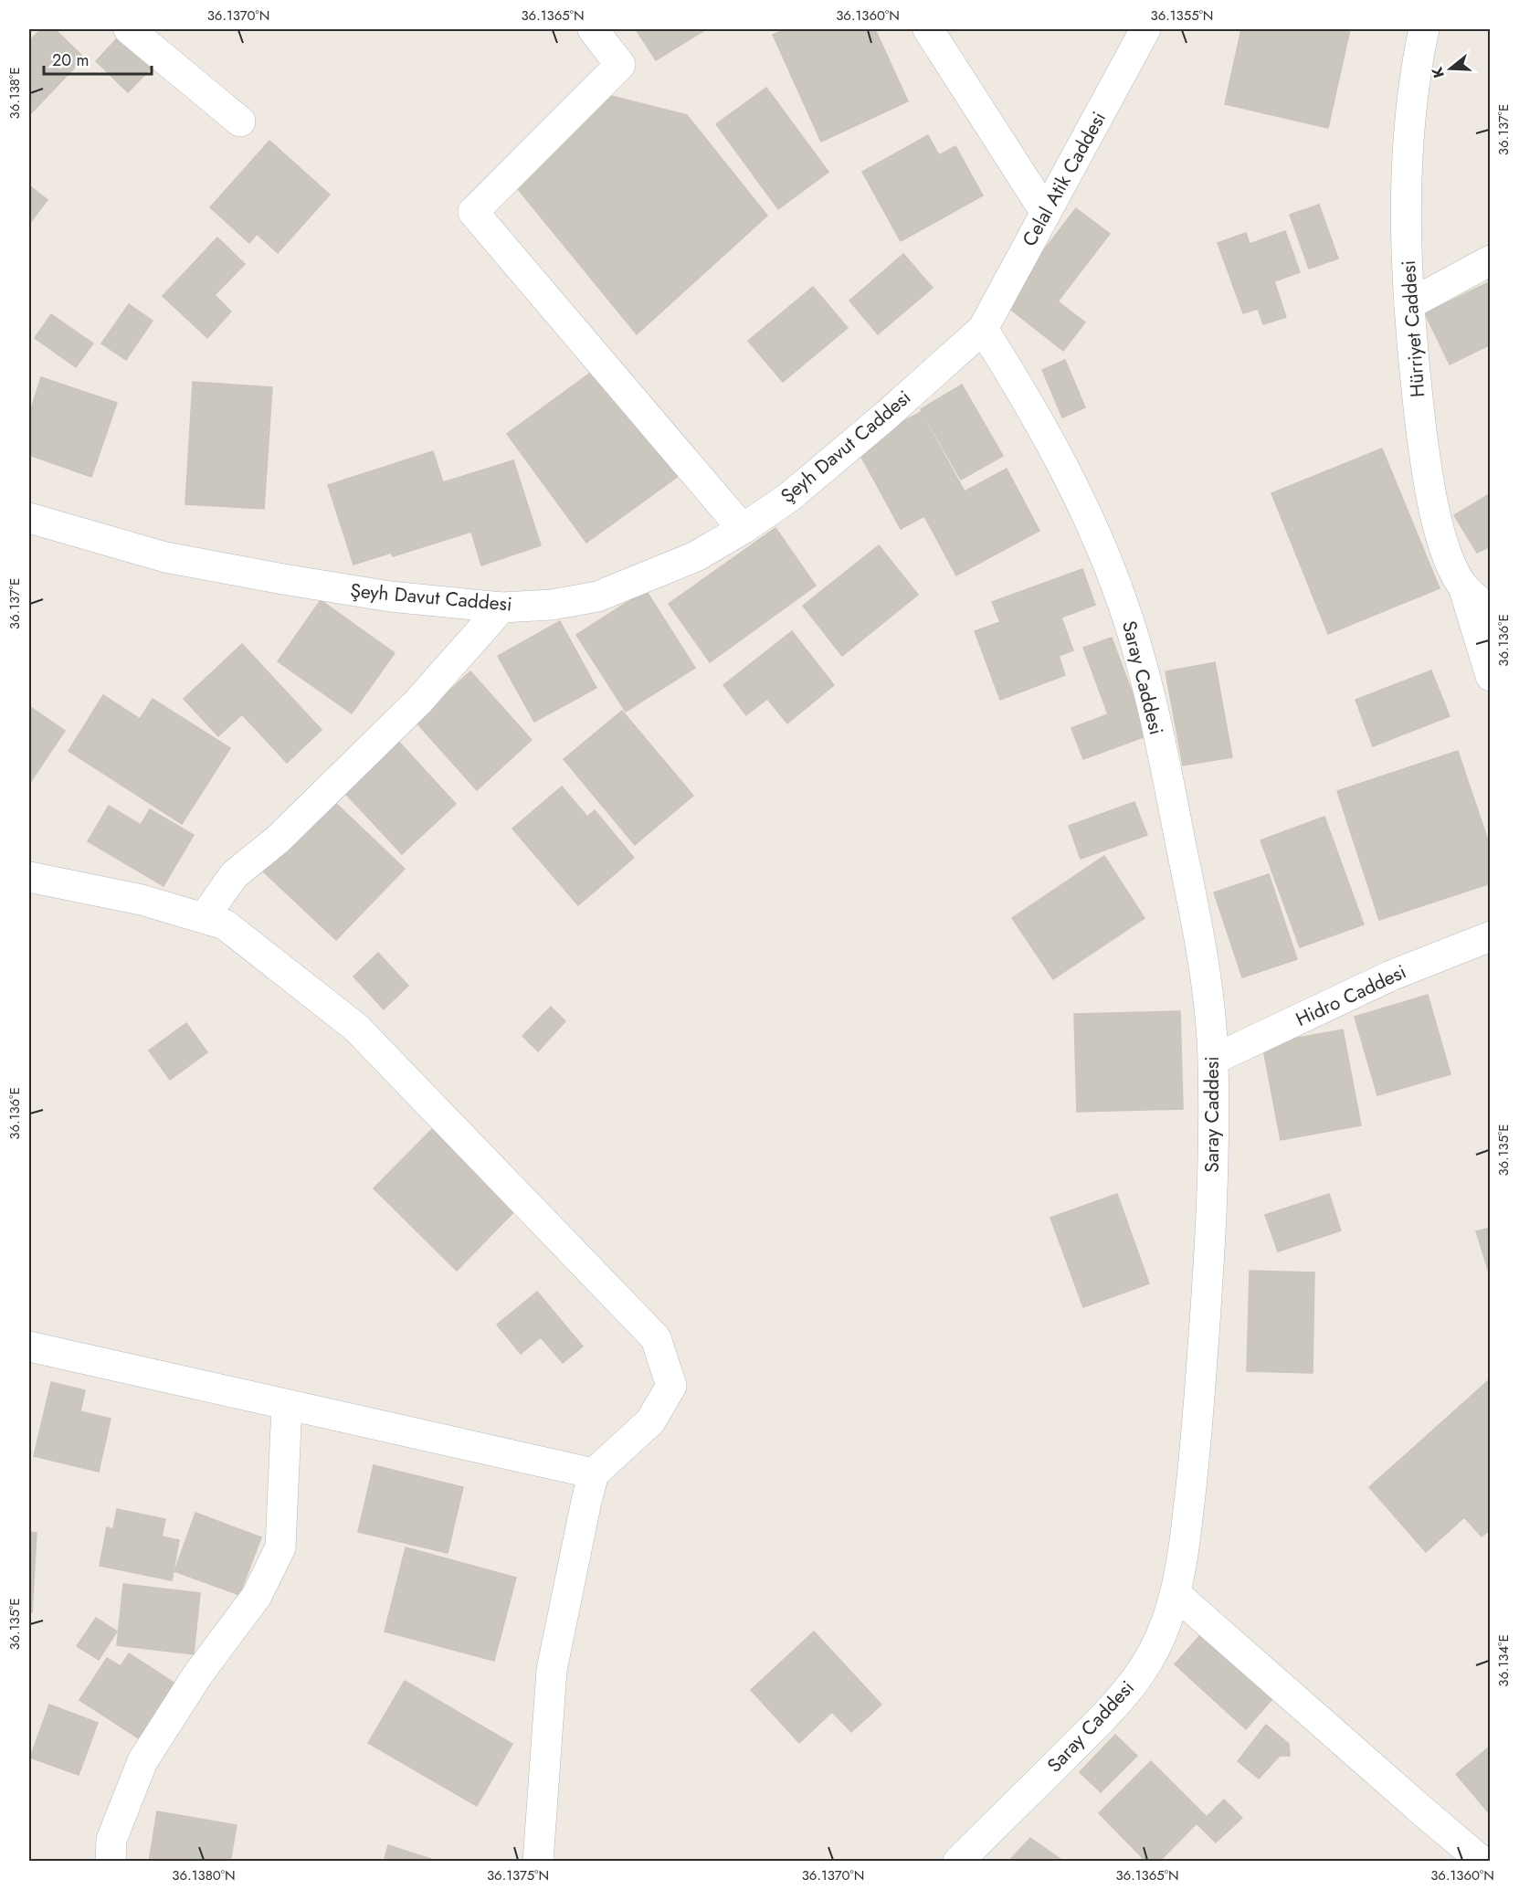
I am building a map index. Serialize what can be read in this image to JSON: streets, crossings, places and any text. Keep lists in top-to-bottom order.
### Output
{
  "streets": {
    "street": [
      "Celal Atik Caddesi",
      "Hürriyet Caddesi",
      "Şeyh Davut Caddesi",
      "Saray Caddesi",
      "Hidro Caddesi"
    ]
  },
  "crossings": [
    ["Celal Atik Caddesi", "Şeyh Davut Caddesi"],
    ["Celal Atik Caddesi", "Saray Caddesi"],
    ["Şeyh Davut Caddesi", "Saray Caddesi"],
    ["Saray Caddesi", "Hidro Caddesi"]
  ],
  "scale_bar": "20 m",
  "north": "left",
  "coordinates": [
    "36.1370°N",
    "36.1365°N",
    "36.1360°N",
    "36.1355°N",
    "36.138°E",
    "36.137°E",
    "36.136°E",
    "36.135°E",
    "36.134°E",
    "36.1380°N",
    "36.1375°N"
  ]
}
